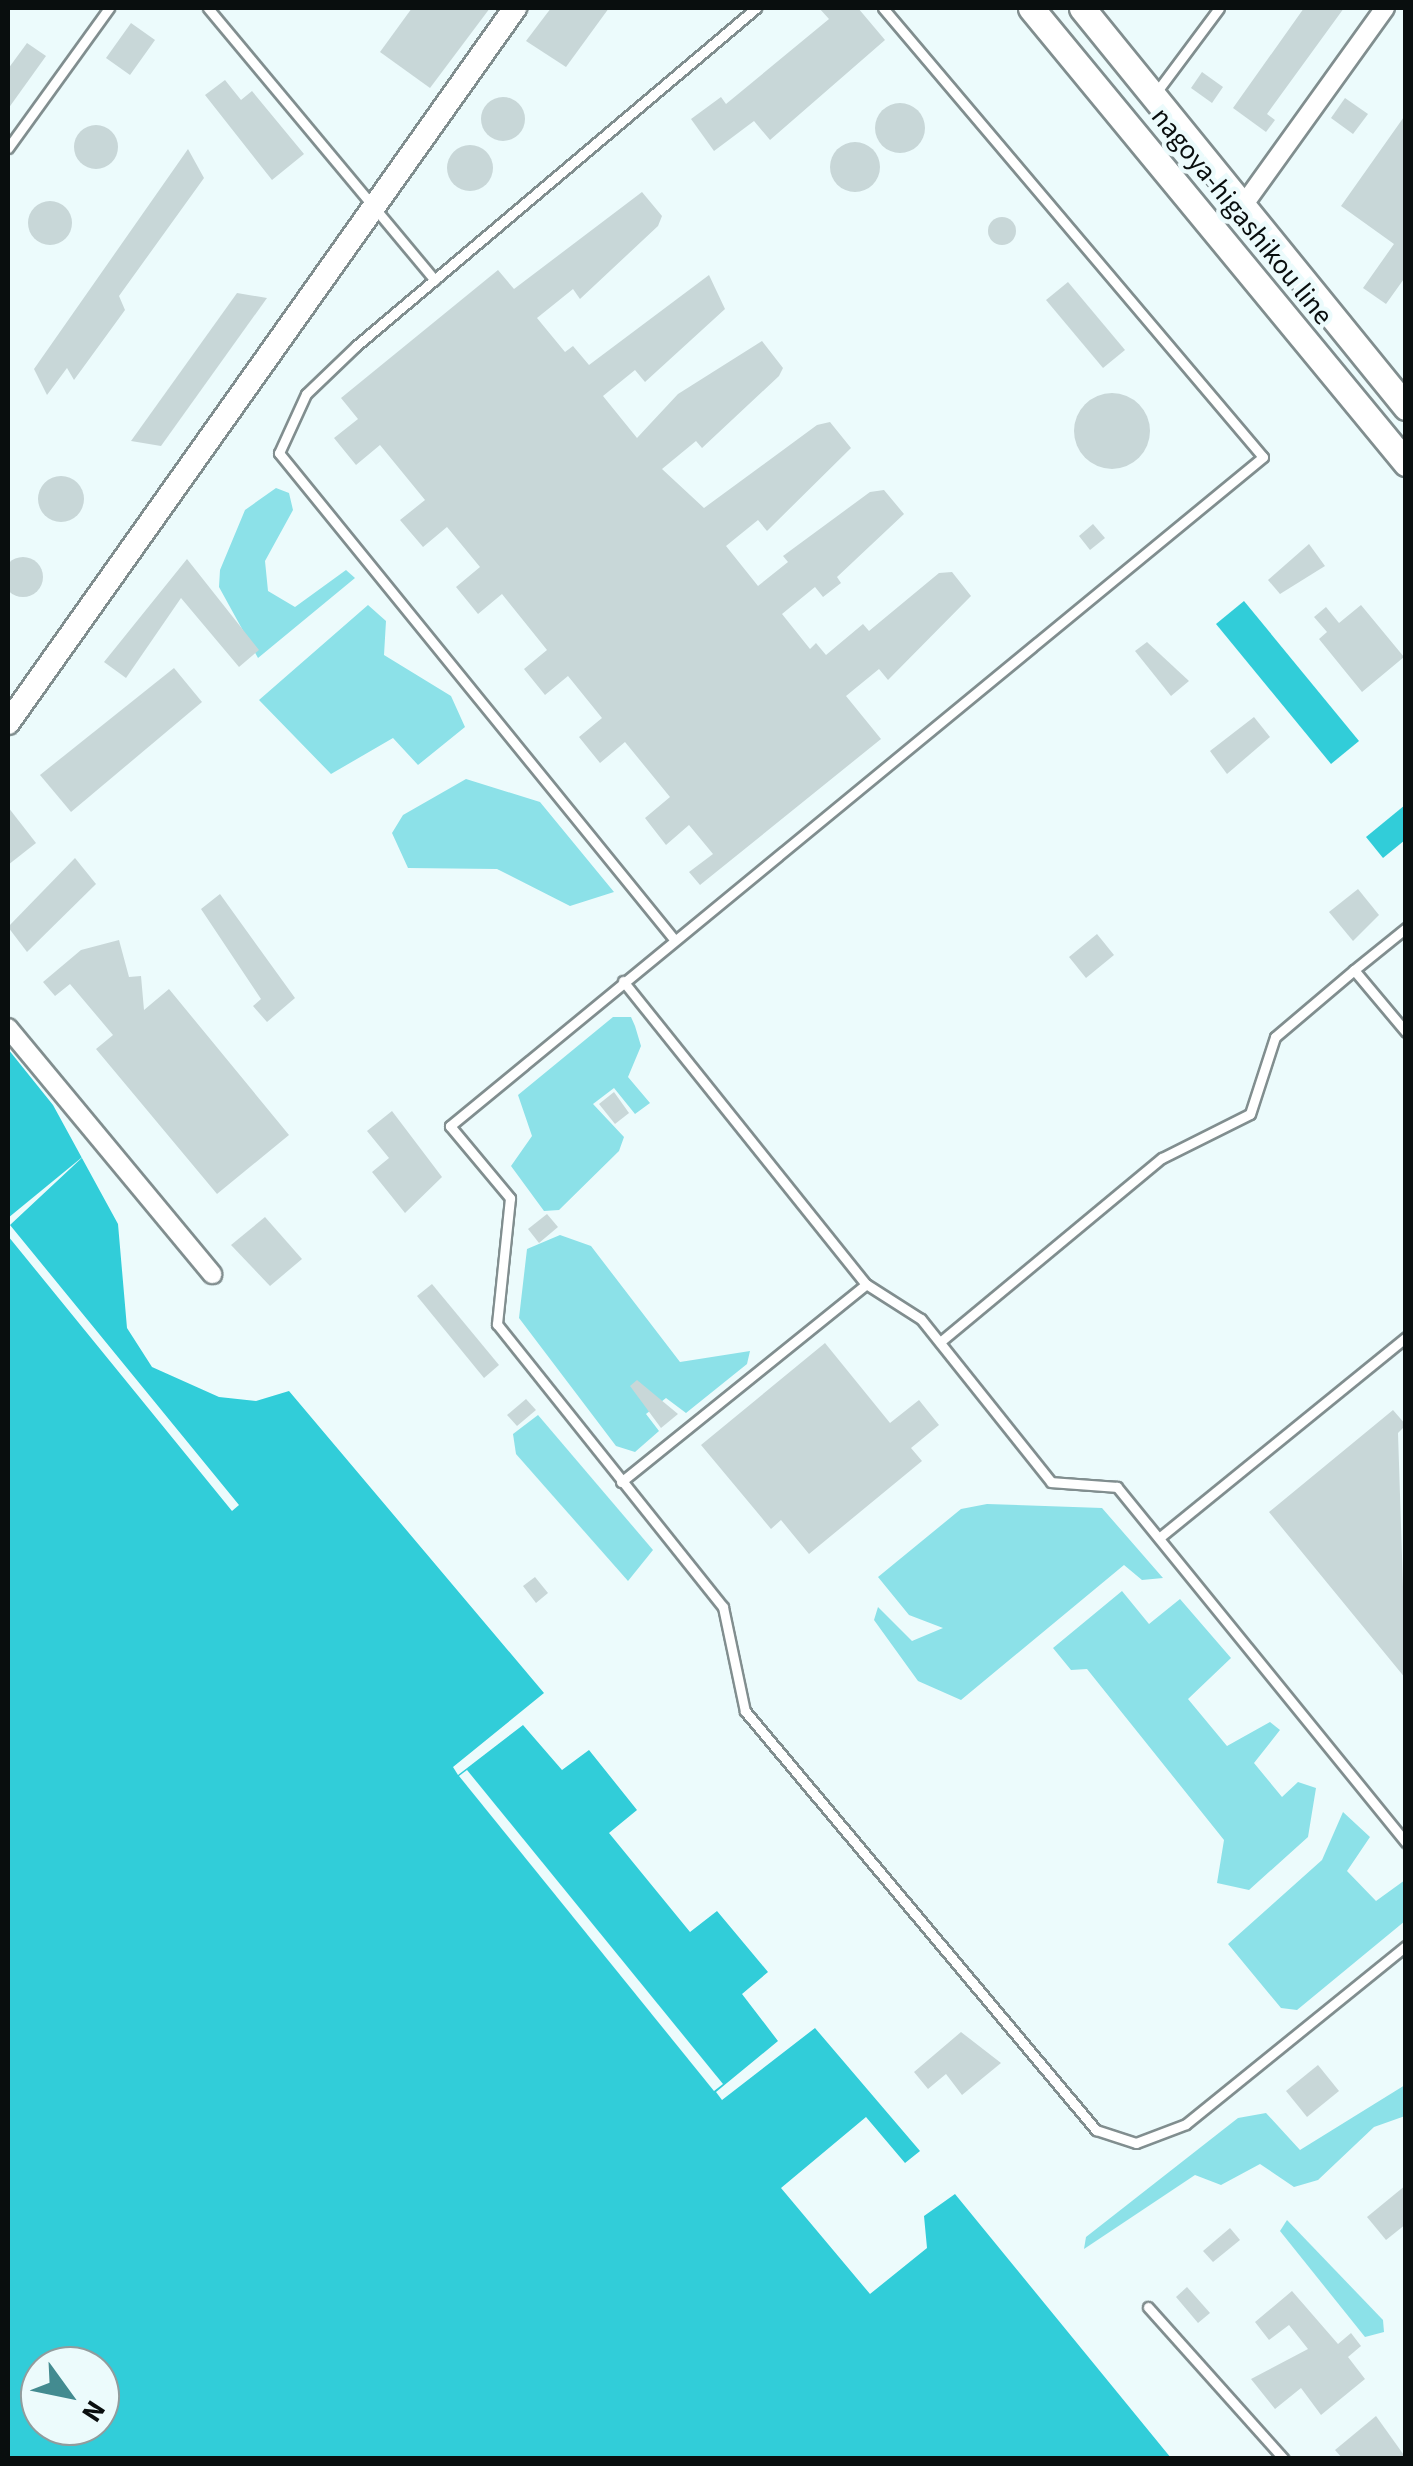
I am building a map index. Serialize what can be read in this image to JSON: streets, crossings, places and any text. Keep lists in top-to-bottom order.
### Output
{
  "streets": {
    "main road": ["nagoya-higashikou line"]
  },
  "north": "bottom right"
}
